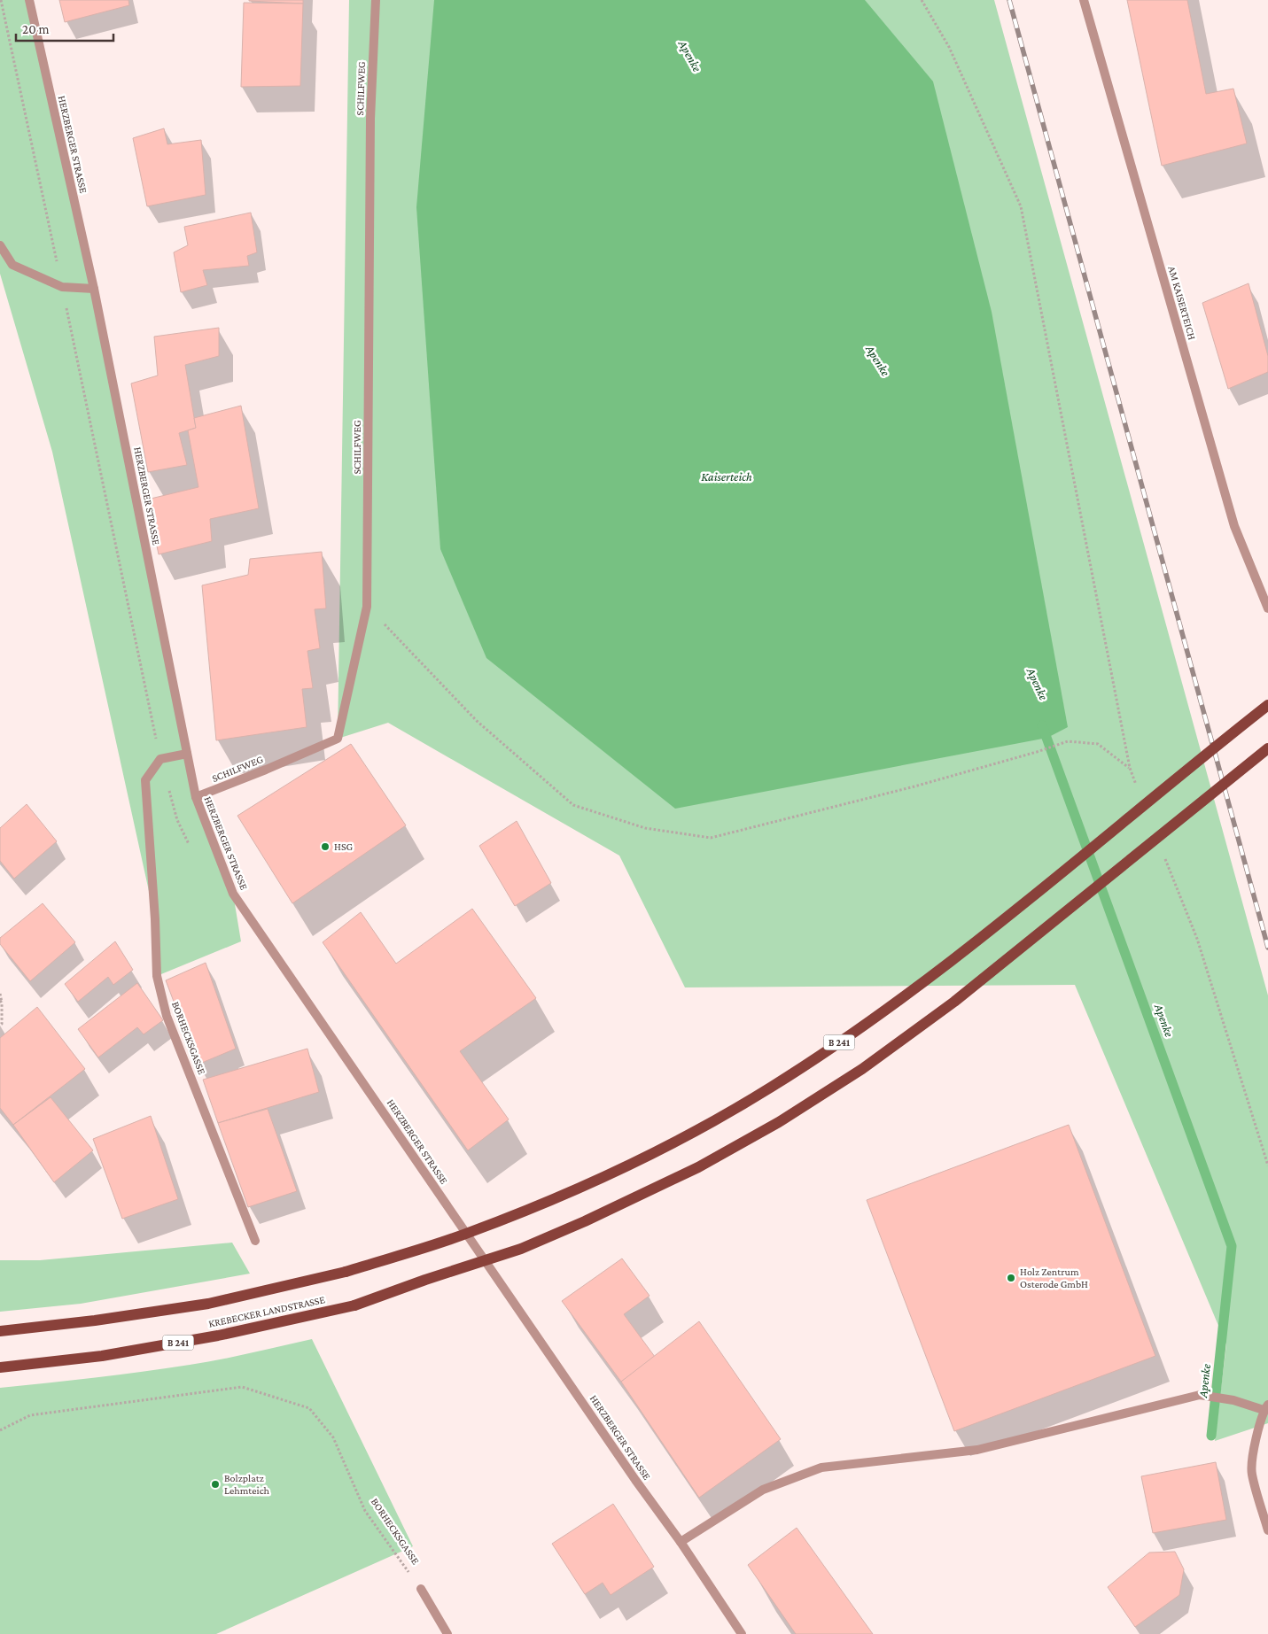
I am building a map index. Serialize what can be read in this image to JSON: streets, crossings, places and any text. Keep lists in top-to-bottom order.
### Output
{
  "streets": {
    "main road": ["B 241", "KREBECKER LANDSTRASSE"],
    "street": [
      "SCHILFWEG",
      "HERZBERGER STRASSE",
      "AM KAISERTEICH",
      "BORHECKSGASSE"
    ]
  },
  "crossings": [
    ["SCHILFWEG", "HERZBERGER STRASSE"]
  ],
  "water": ["Apenke", "Kaiserteich"],
  "places": ["HSG", "Holz Zentrum Osterode GmbH", "Bolzplatz Lehmteich"],
  "scale_bar": "20 m"
}
